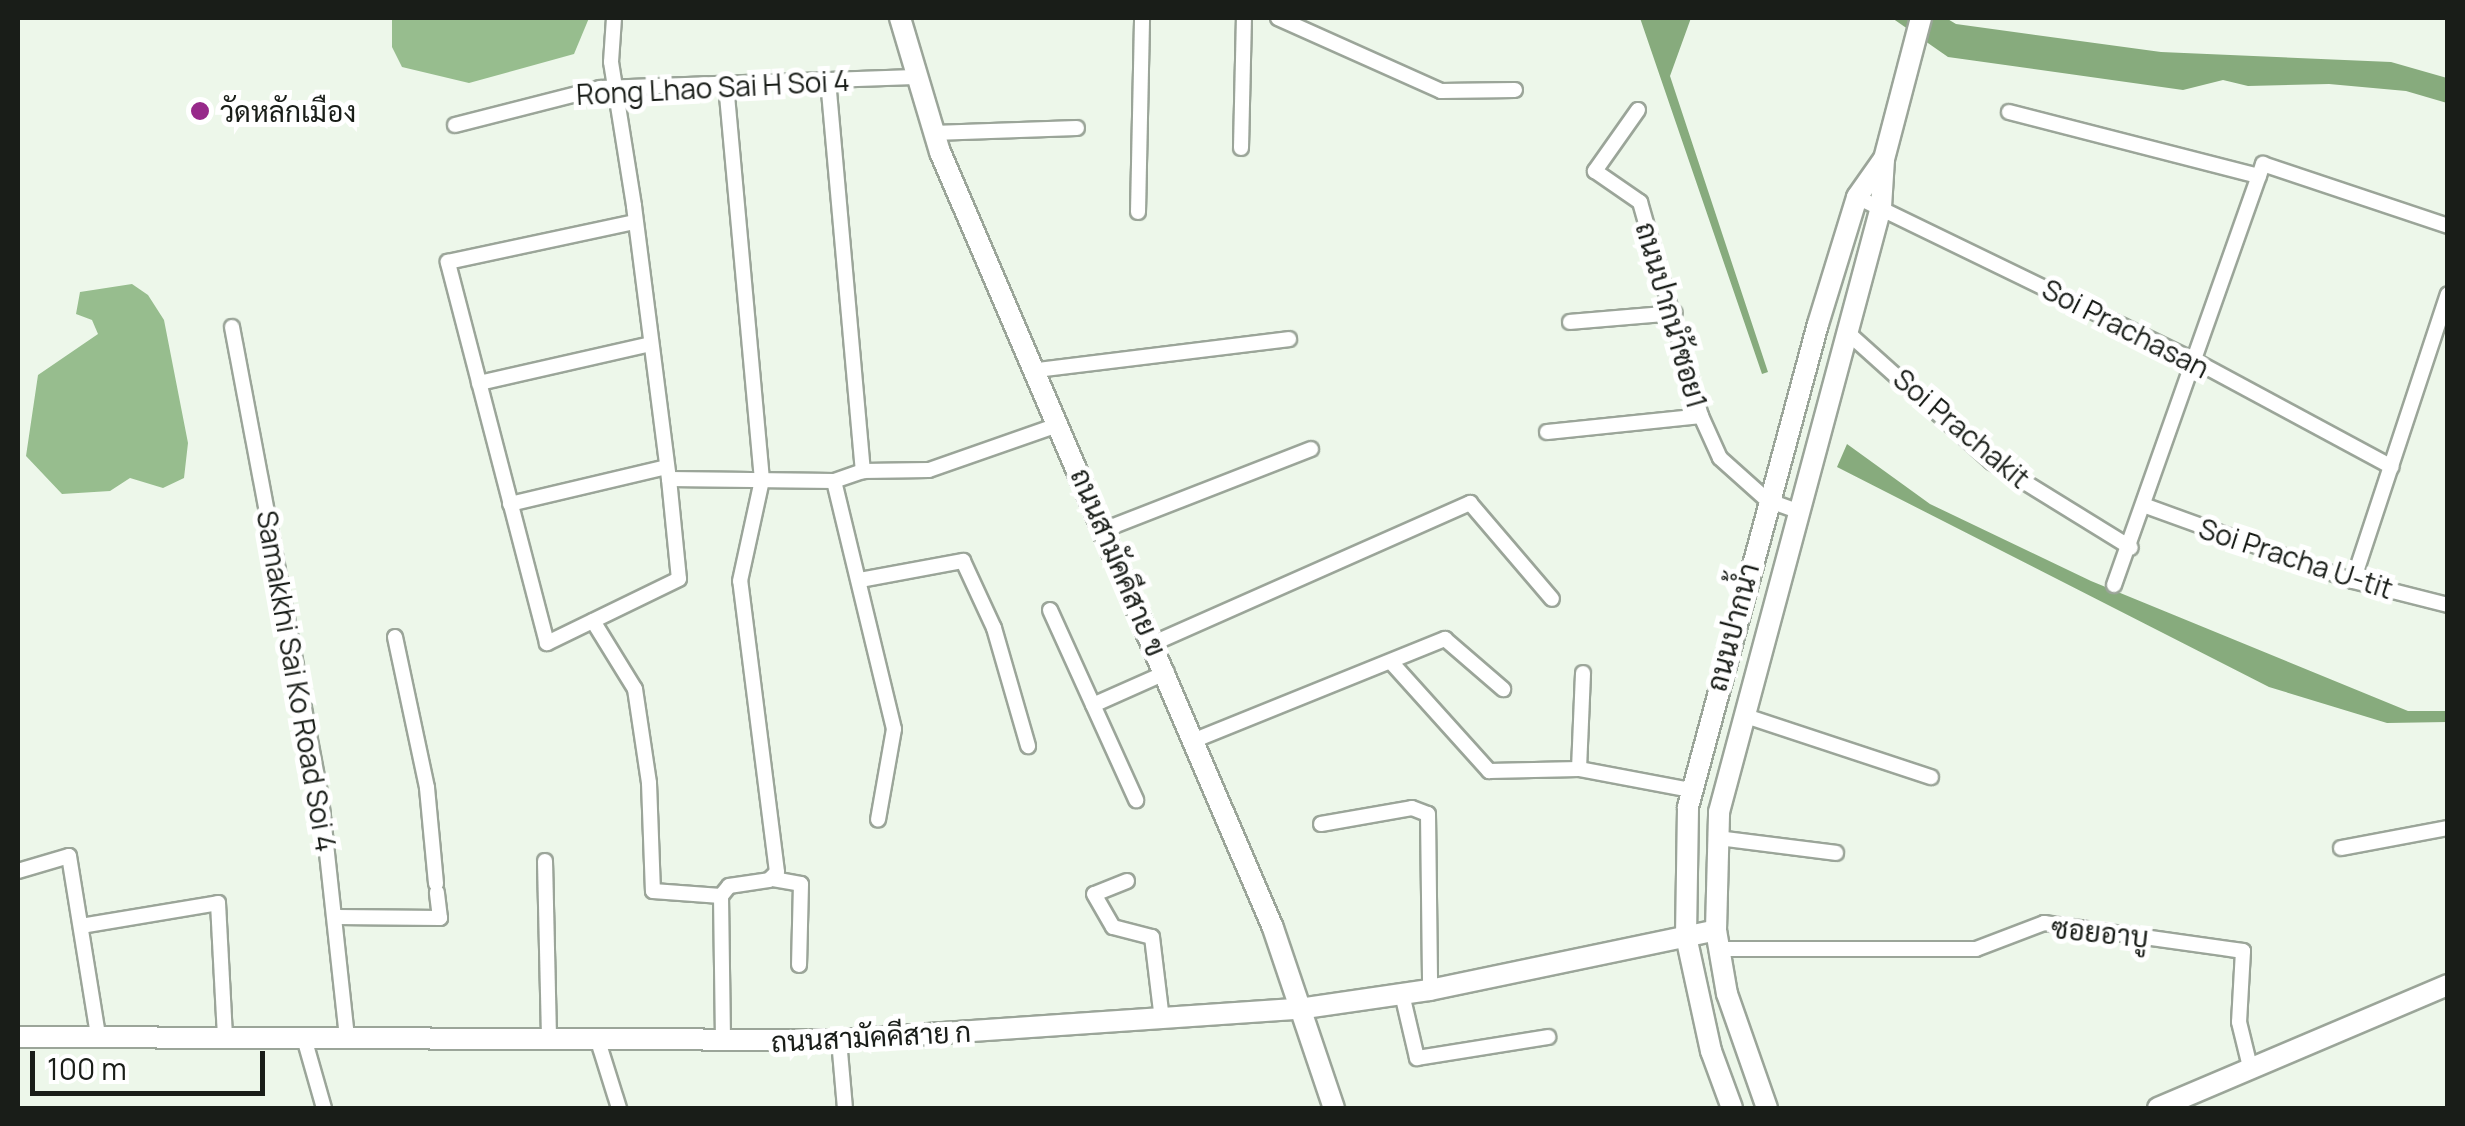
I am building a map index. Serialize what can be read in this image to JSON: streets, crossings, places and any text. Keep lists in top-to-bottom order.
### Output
{
  "streets": {
    "street": [
      "Rong Lhao Sai H Soi 4",
      "ถนนปากนำ้ซอย1",
      "Soi Prachasan",
      "Soi Prachakit",
      "Soi Pracha U-tit",
      "ถนนสามัคคีสาย ข",
      "ถนนปากน้ำ",
      "Samakkhi Sai Ko Road Soi 4",
      "ซอยอาบู",
      "ถนนสามัคคีสาย ก"
    ]
  },
  "crossings": [
    ["Rong Lhao Sai H Soi 4", "ถนนสามัคคีสาย ข"],
    ["ถนนปากนำ้ซอย1", "ถนนปากน้ำ"],
    ["Soi Prachasan", "ถนนปากน้ำ"],
    ["Soi Prachakit", "ถนนปากน้ำ"],
    ["ถนนสามัคคีสาย ข", "ถนนสามัคคีสาย ก"],
    ["ถนนปากน้ำ", "ซอยอาบู"],
    ["ถนนปากน้ำ", "ถนนสามัคคีสาย ก"],
    ["Samakkhi Sai Ko Road Soi 4", "ถนนสามัคคีสาย ก"],
    ["ซอยอาบู", "ถนนสามัคคีสาย ก"]
  ],
  "places": ["วัดหลักเมือง"],
  "scale_bar": "100 m"
}
